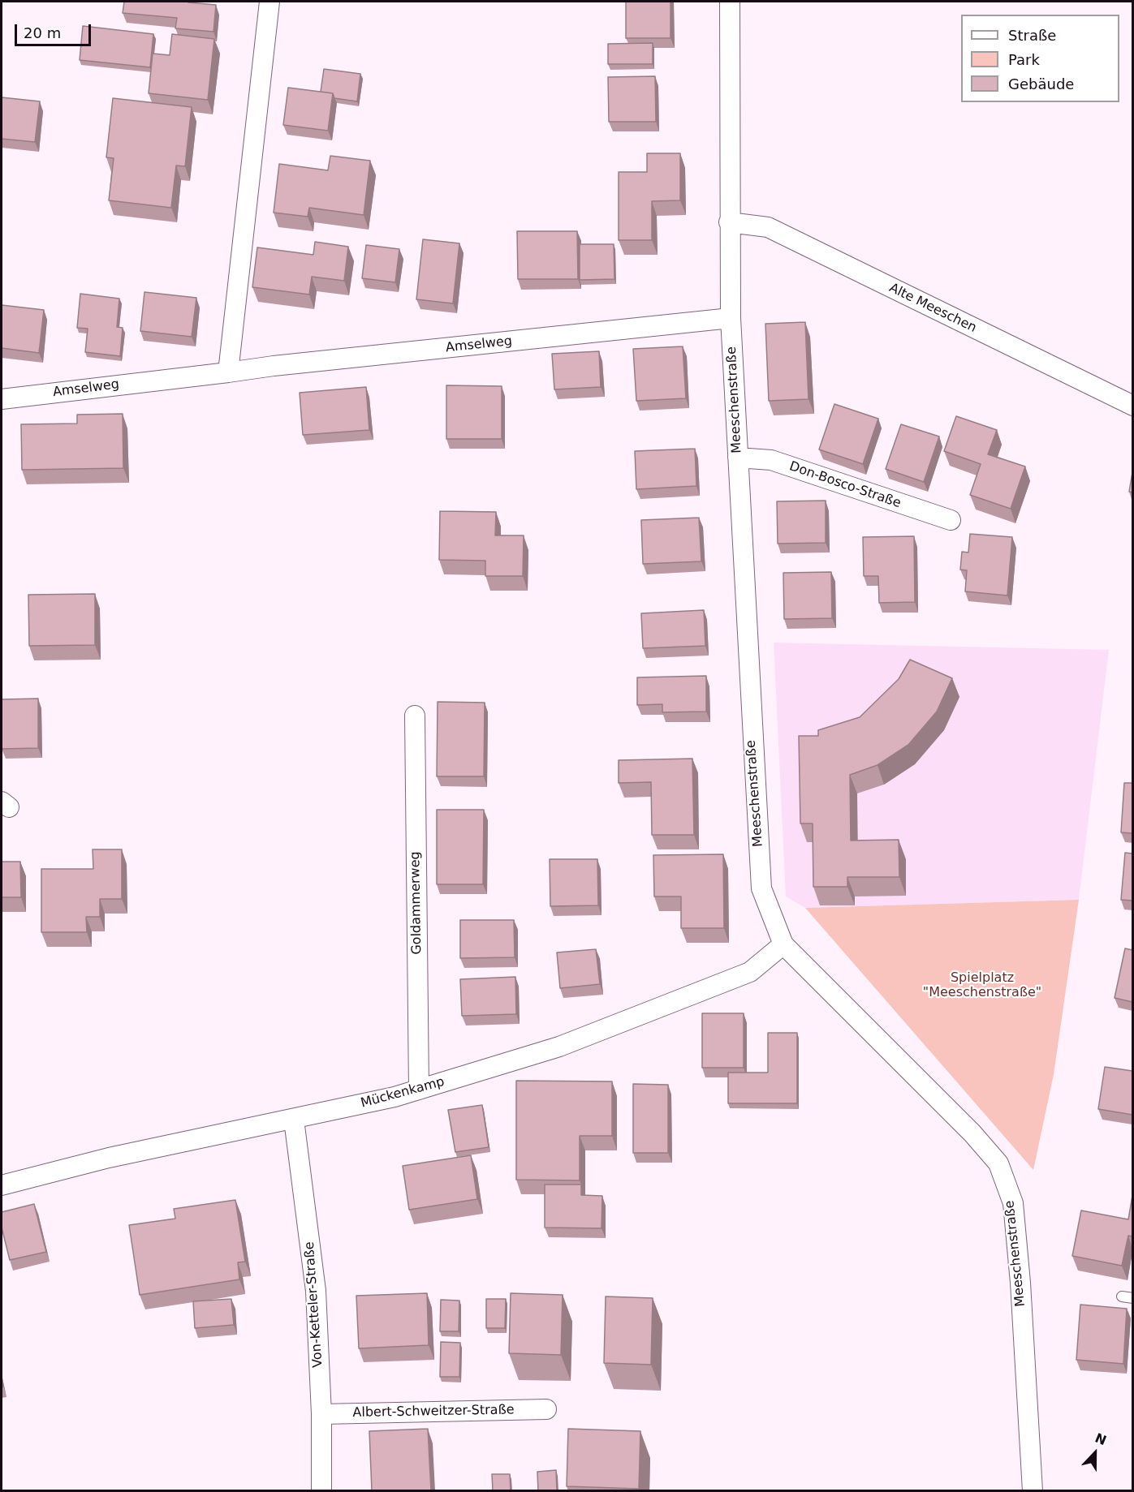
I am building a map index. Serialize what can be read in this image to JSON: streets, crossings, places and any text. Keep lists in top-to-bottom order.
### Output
{
  "streets": {
    "street": [
      "Alte Meeschen",
      "Amselweg",
      "Meeschenstraße",
      "Don-Bosco-Straße",
      "Goldammerweg",
      "Mückenkamp",
      "Von-Ketteler-Straße",
      "Albert-Schweitzer-Straße"
    ]
  },
  "crossings": [
    ["Alte Meeschen", "Meeschenstraße"],
    ["Amselweg", "Meeschenstraße"],
    ["Meeschenstraße", "Don-Bosco-Straße"],
    ["Meeschenstraße", "Mückenkamp"],
    ["Goldammerweg", "Mückenkamp"],
    ["Mückenkamp", "Von-Ketteler-Straße"],
    ["Von-Ketteler-Straße", "Albert-Schweitzer-Straße"]
  ],
  "parks": ["Spielplatz \"Meeschenstraße\""],
  "legend": ["Straße", "Park", "Gebäude"],
  "scale_bar": "20 m",
  "north": "top"
}
